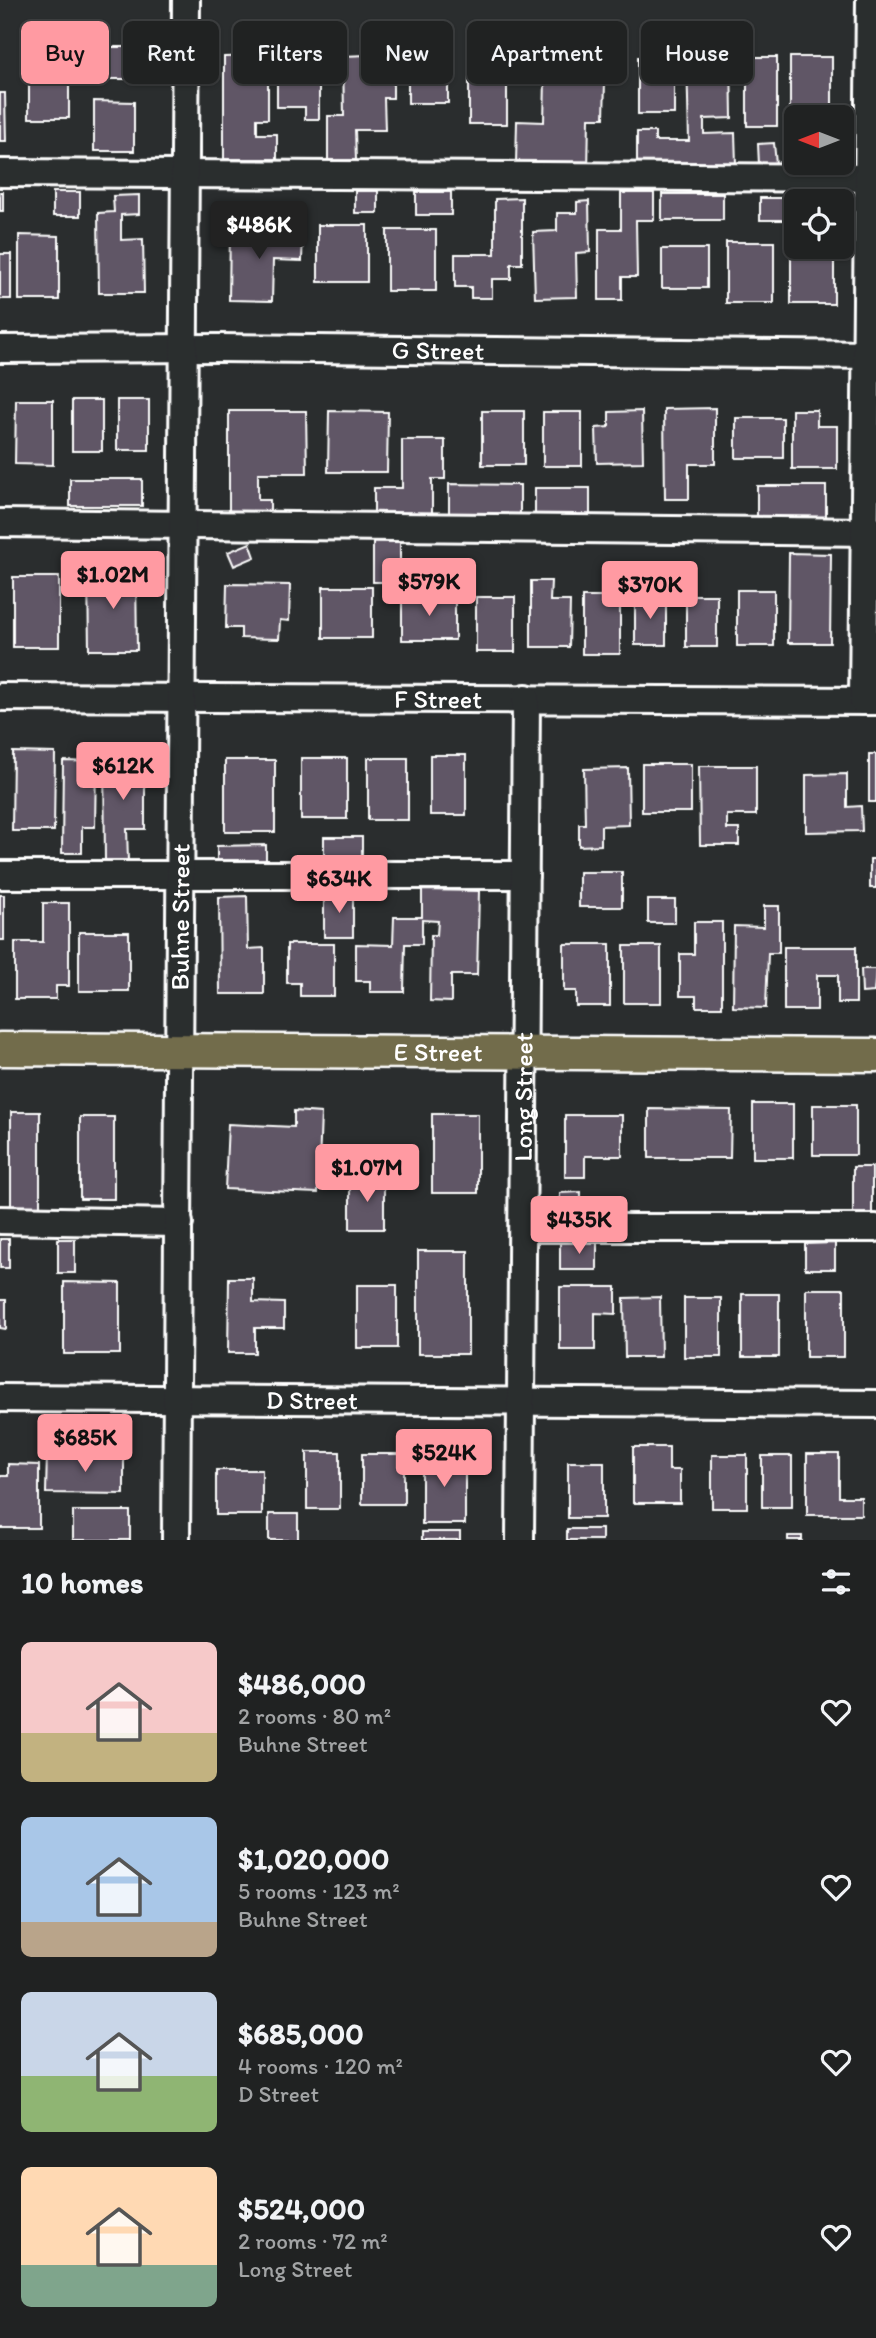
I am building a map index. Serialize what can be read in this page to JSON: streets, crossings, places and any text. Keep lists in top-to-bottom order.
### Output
{
  "streets": {
    "main road": ["E Street"],
    "street": [
      "G Street",
      "F Street",
      "Buhne Street",
      "Long Street",
      "D Street"
    ]
  },
  "crossings": [
    ["G Street", "Buhne Street"],
    ["F Street", "Buhne Street"],
    ["F Street", "Long Street"],
    ["Buhne Street", "E Street"],
    ["Buhne Street", "D Street"],
    ["E Street", "Long Street"],
    ["Long Street", "D Street"]
  ],
  "north": "left",
  "page": {
    "chip": [
      "Buy",
      "Rent",
      "Filters",
      "New",
      "Apartment",
      "House"
    ],
    "price": [
      "$486K",
      "$1.02M",
      "$579K",
      "$370K",
      "$612K",
      "$634K",
      "$1.07M",
      "$435K",
      "$685K",
      "$524K"
    ],
    "heading": "10 homes",
    "list": [
      {
        "name": "$486,000",
        "note": "2 rooms · 80 m² · Buhne Street"
      },
      {
        "name": "$1,020,000",
        "note": "5 rooms · 123 m² · Buhne Street"
      },
      {
        "name": "$685,000",
        "note": "4 rooms · 120 m² · D Street"
      },
      {
        "name": "$524,000",
        "note": "2 rooms · 72 m² · Long Street"
      }
    ]
  }
}
